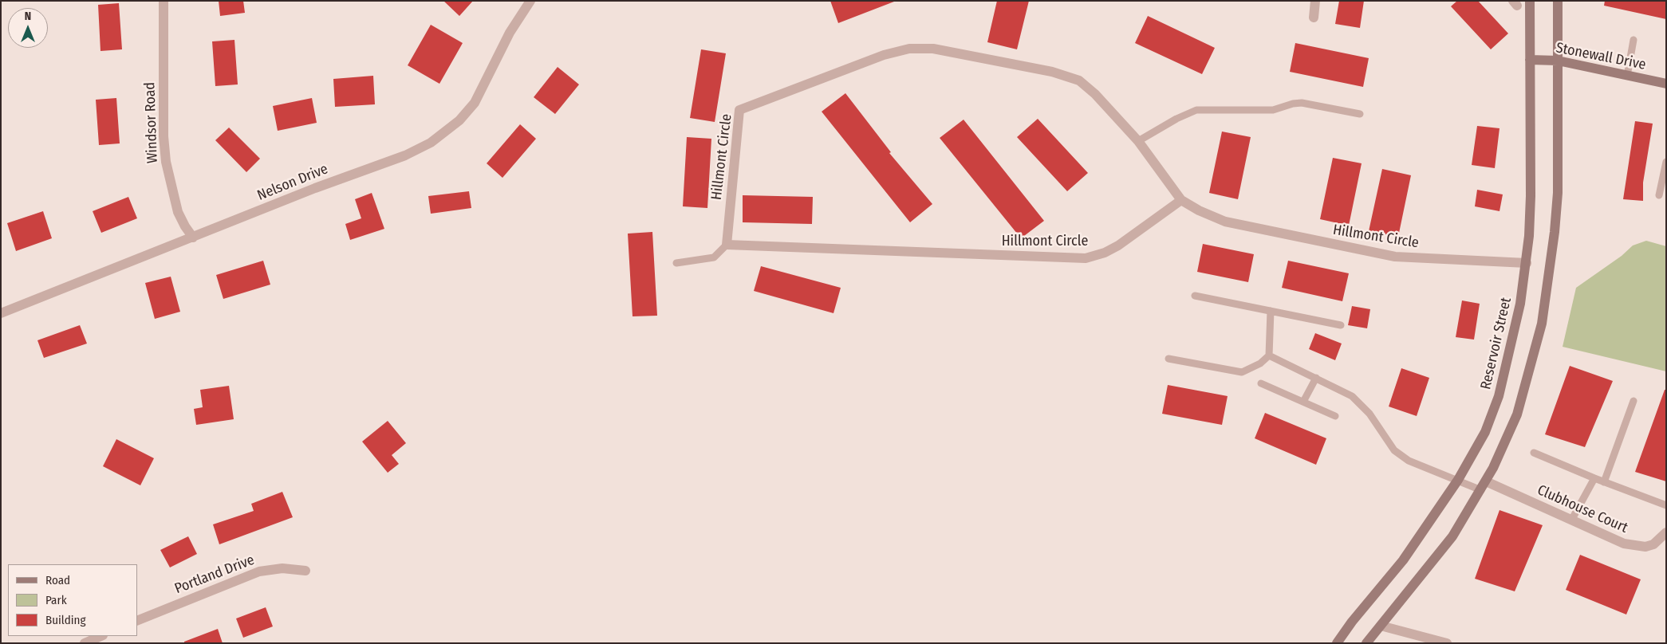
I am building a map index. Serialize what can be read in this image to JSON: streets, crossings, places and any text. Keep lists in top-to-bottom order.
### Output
{
  "streets": {
    "main road": ["Stonewall Drive", "Reservoir Street"],
    "street": [
      "Windsor Road",
      "Hillmont Circle",
      "Nelson Drive",
      "Clubhouse Court",
      "Portland Drive"
    ]
  },
  "crossings": [
    ["Stonewall Drive", "Reservoir Street"],
    ["Windsor Road", "Nelson Drive"],
    ["Hillmont Circle", "Reservoir Street"]
  ],
  "legend": ["Road", "Park", "Building"],
  "north": "top"
}
